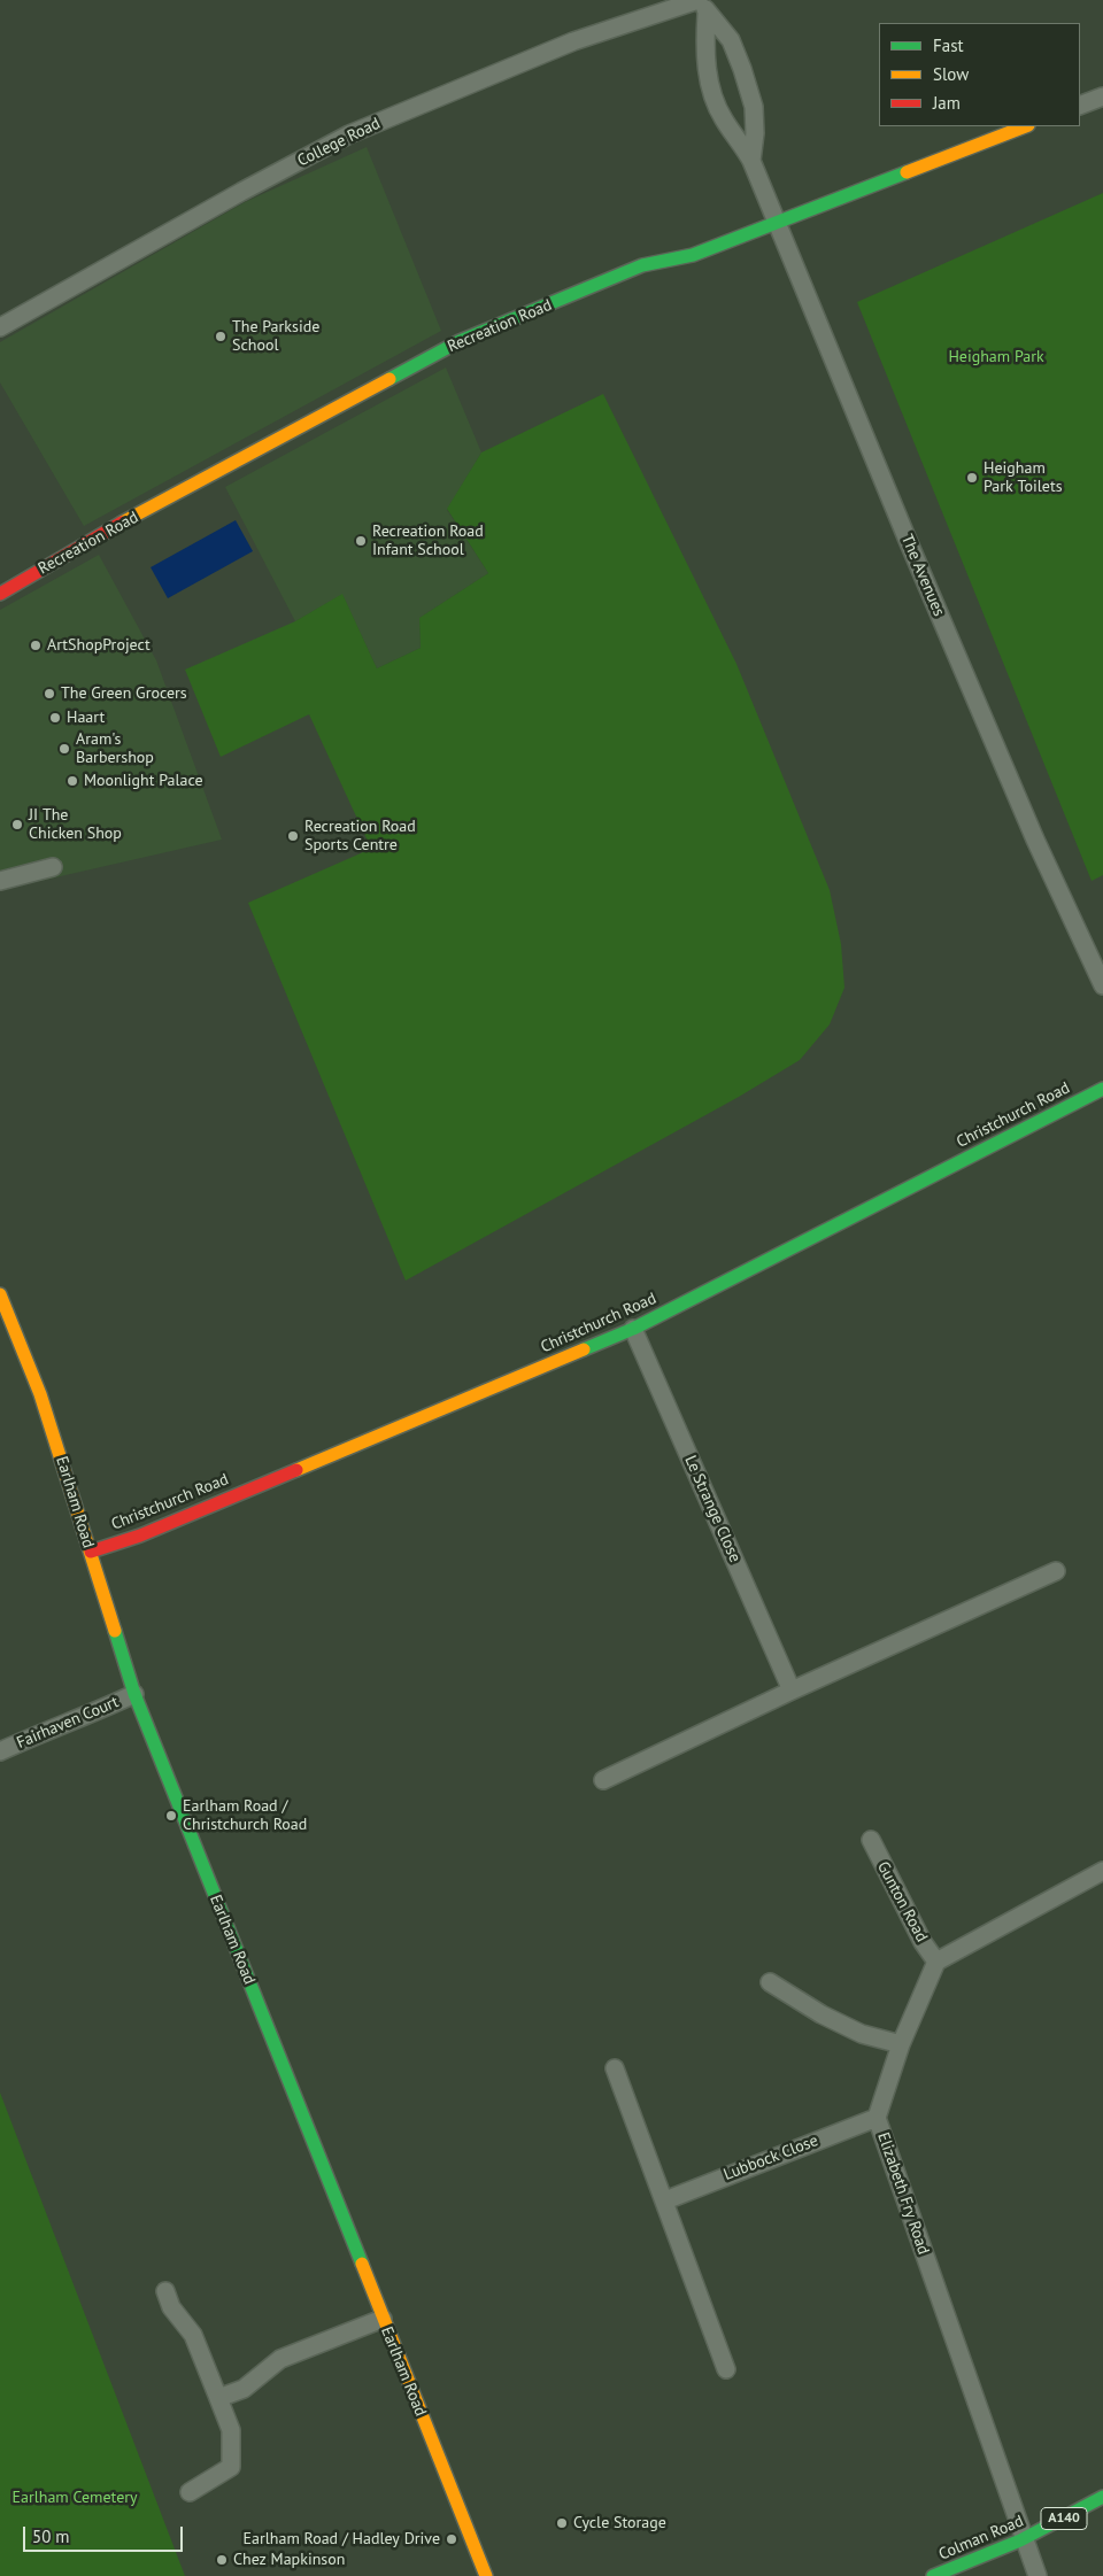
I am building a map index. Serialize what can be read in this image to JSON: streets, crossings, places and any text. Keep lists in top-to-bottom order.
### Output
{
  "streets": {
    "main road": [
      "Recreation Road",
      "Christchurch Road",
      "Earlham Road",
      "A140",
      "Colman Road"
    ],
    "street": [
      "College Road",
      "The Avenues",
      "Le Strange Close",
      "Fairhaven Court",
      "Gunton Road",
      "Lubbock Close",
      "Elizabeth Fry Road"
    ]
  },
  "crossings": [
    ["College Road", "The Avenues"],
    ["Recreation Road", "The Avenues"],
    ["Christchurch Road", "Earlham Road"],
    ["Christchurch Road", "Le Strange Close"],
    ["Earlham Road", "Fairhaven Court"],
    ["Gunton Road", "Elizabeth Fry Road"],
    ["Lubbock Close", "Elizabeth Fry Road"],
    ["Elizabeth Fry Road", "Colman Road"]
  ],
  "parks": ["Heigham Park", "Earlham Cemetery"],
  "places": [
    "The Parkside School",
    "Heigham Park Toilets",
    "Recreation Road Infant School",
    "ArtShopProject",
    "The Green Grocers",
    "Haart",
    "Aram's Barbershop",
    "Moonlight Palace",
    "JI The Chicken Shop",
    "Recreation Road Sports Centre",
    "Earlham Road / Christchurch Road",
    "Cycle Storage",
    "Earlham Road / Hadley Drive",
    "Chez Mapkinson"
  ],
  "legend": ["Fast", "Slow", "Jam"],
  "scale_bar": "50 m"
}
